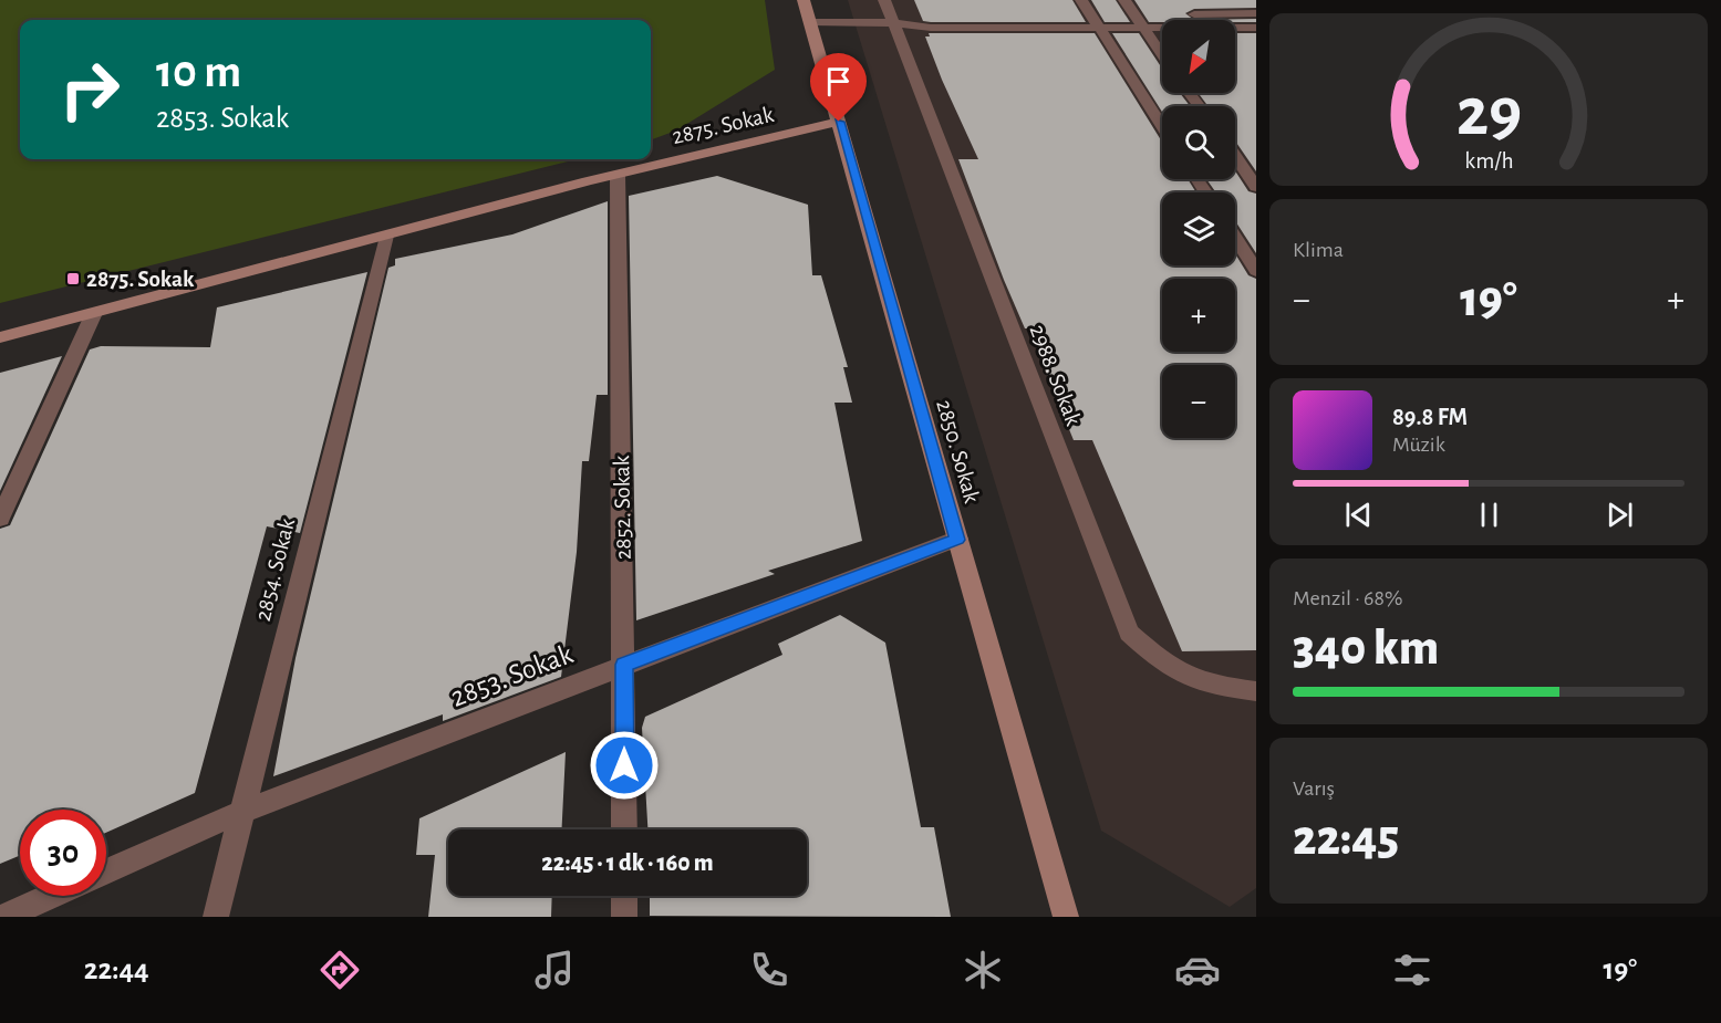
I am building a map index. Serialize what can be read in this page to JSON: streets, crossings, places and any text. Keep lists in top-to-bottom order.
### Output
{
  "streets": {
    "street": [
      "2875. Sokak",
      "2988. Sokak",
      "2850. Sokak",
      "2852. Sokak",
      "2854. Sokak",
      "2853. Sokak"
    ]
  },
  "crossings": [
    ["2875. Sokak", "2850. Sokak"],
    ["2875. Sokak", "2852. Sokak"],
    ["2875. Sokak", "2854. Sokak"],
    ["2850. Sokak", "2853. Sokak"],
    ["2852. Sokak", "2853. Sokak"],
    ["2854. Sokak", "2853. Sokak"]
  ],
  "places": {
    "transit": ["2875. Sokak"]
  },
  "north": "bottom left",
  "page": {
    "map_buttons": ["+", "−"],
    "turn": ["10 m", "2853. Sokak"],
    "tile": [
      "Klima",
      ["Menzil · 68%", "340 km"],
      ["Varış", "22:45"]
    ],
    "heat": ["−", "19°", "+"],
    "song": ["89.8 FM", "Müzik"],
    "limit": "30",
    "trip": "22:45 · 1 dk · 160 m",
    "tabs": ["22:44", "19°"],
    "gauge": ["29", "km/h"]
  }
}
